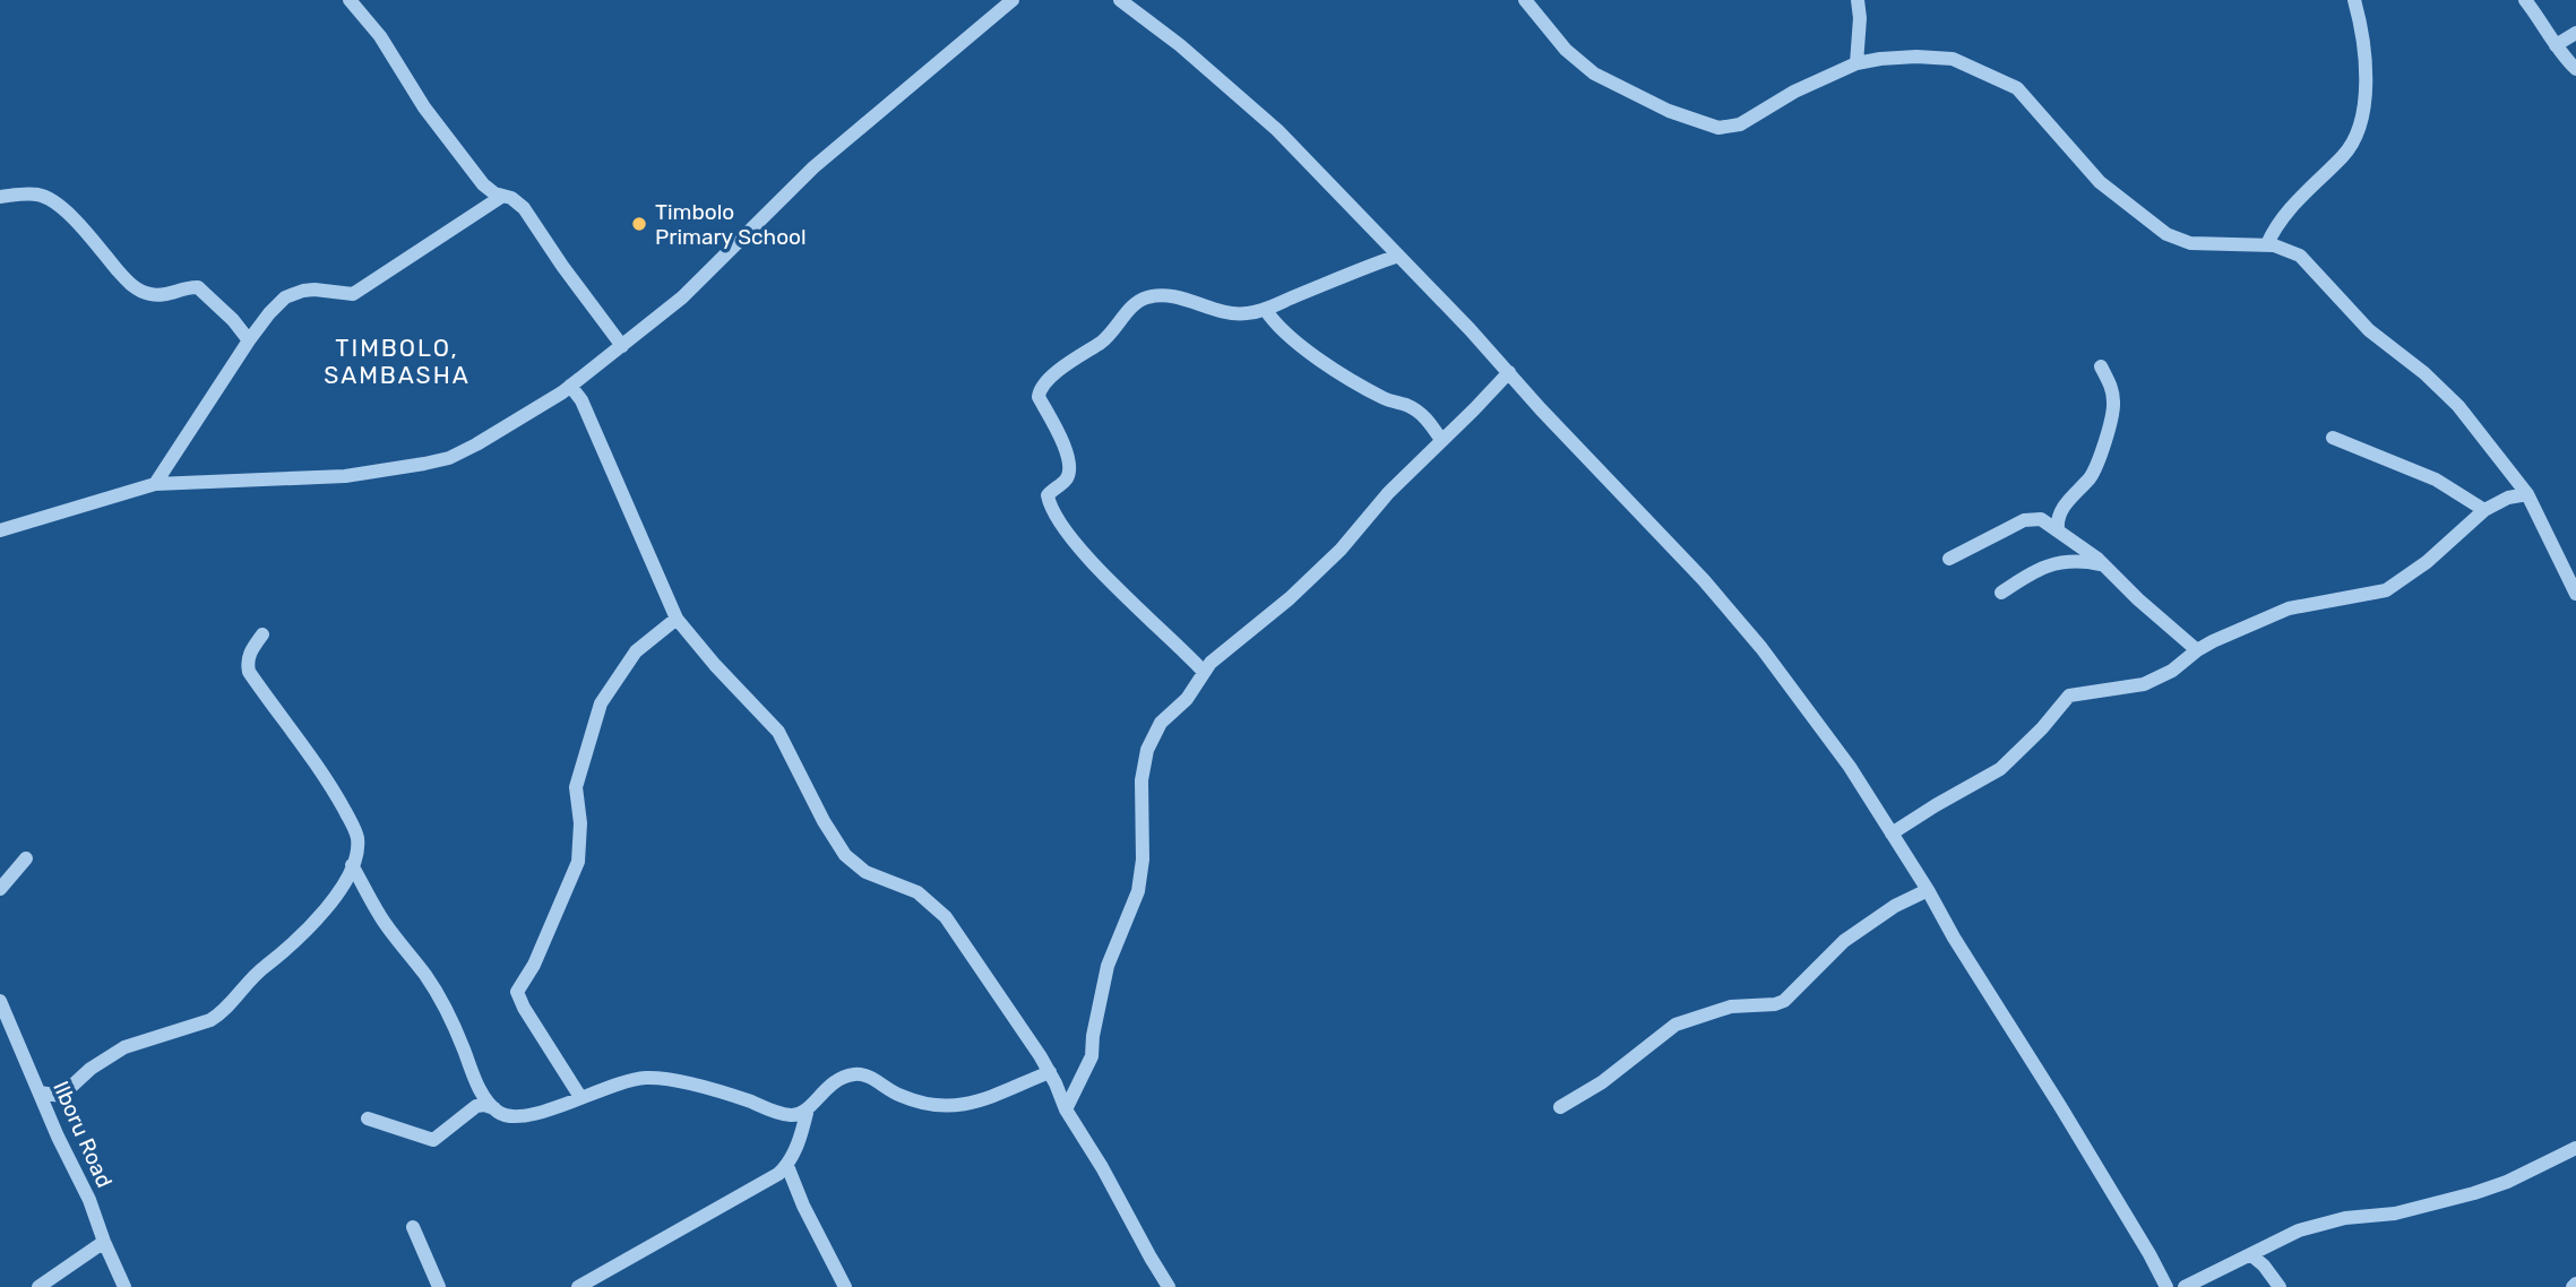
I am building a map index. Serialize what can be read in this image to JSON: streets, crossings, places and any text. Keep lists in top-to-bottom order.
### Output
{
  "streets": {
    "street": ["Ilboru Road"]
  },
  "districts": ["TIMBOLO, SAMBASHA"],
  "places": ["Timbolo Primary School"]
}
